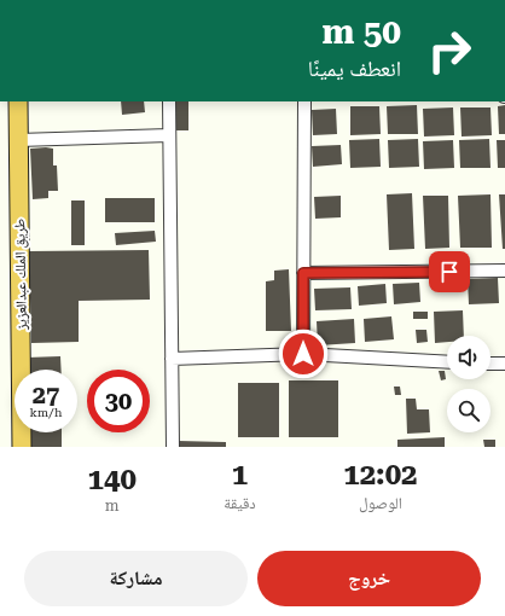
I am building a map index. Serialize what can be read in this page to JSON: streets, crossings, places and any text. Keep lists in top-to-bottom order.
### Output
{
  "streets": {
    "highway": ["طريق الملك عبدالعزيز"]
  },
  "page": {
    "turn": ["50 m", "انعطف يمينًا"],
    "speed": "27 km/h",
    "limit": "30",
    "eta": [
      "12:02",
      "الوصول",
      "1",
      "دقيقة",
      "140",
      "m"
    ],
    "buttons": ["خروج", "مشاركة"]
  }
}
